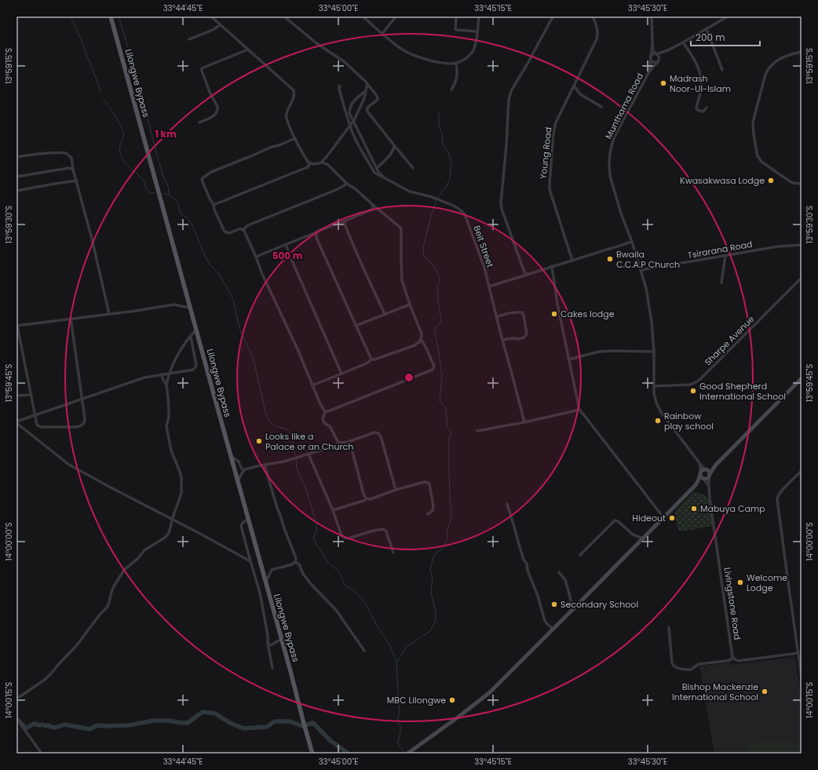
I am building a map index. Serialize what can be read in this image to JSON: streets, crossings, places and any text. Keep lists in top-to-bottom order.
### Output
{
  "streets": {
    "main road": ["Lilongwe Bypass"],
    "street": [
      "Munthama Road",
      "Young Road",
      "Beit Street",
      "Tsirarana Road",
      "Sharpe Avenue",
      "Livingstone Road"
    ]
  },
  "crossings": [
    ["Munthama Road", "Tsirarana Road"],
    ["Munthama Road", "Sharpe Avenue"],
    ["Munthama Road", "Livingstone Road"]
  ],
  "places": [
    "Madrash Noor-Ul-Islam",
    "Kwasakwasa Lodge",
    "Bwaila C.C.A.P Church",
    "Cakes lodge",
    "Good Shepherd International School",
    "Rainbow play school",
    "Looks like a Palace or an Church",
    "Mabuya Camp",
    "Hideout",
    "Welcome Lodge",
    "Secondary School",
    "Bishop Mackenzie International School",
    "MBC Lilongwe"
  ],
  "scale_bar": "200 m",
  "coordinates": [
    "33°44'45\"E",
    "33°45'00\"E",
    "33°45'15\"E",
    "33°45'30\"E",
    "13°59'15\"S",
    "13°59'30\"S",
    "13°59'45\"S",
    "14°00'00\"S",
    "14°00'15\"S"
  ],
  "rings": ["1 km", "500 m"]
}
